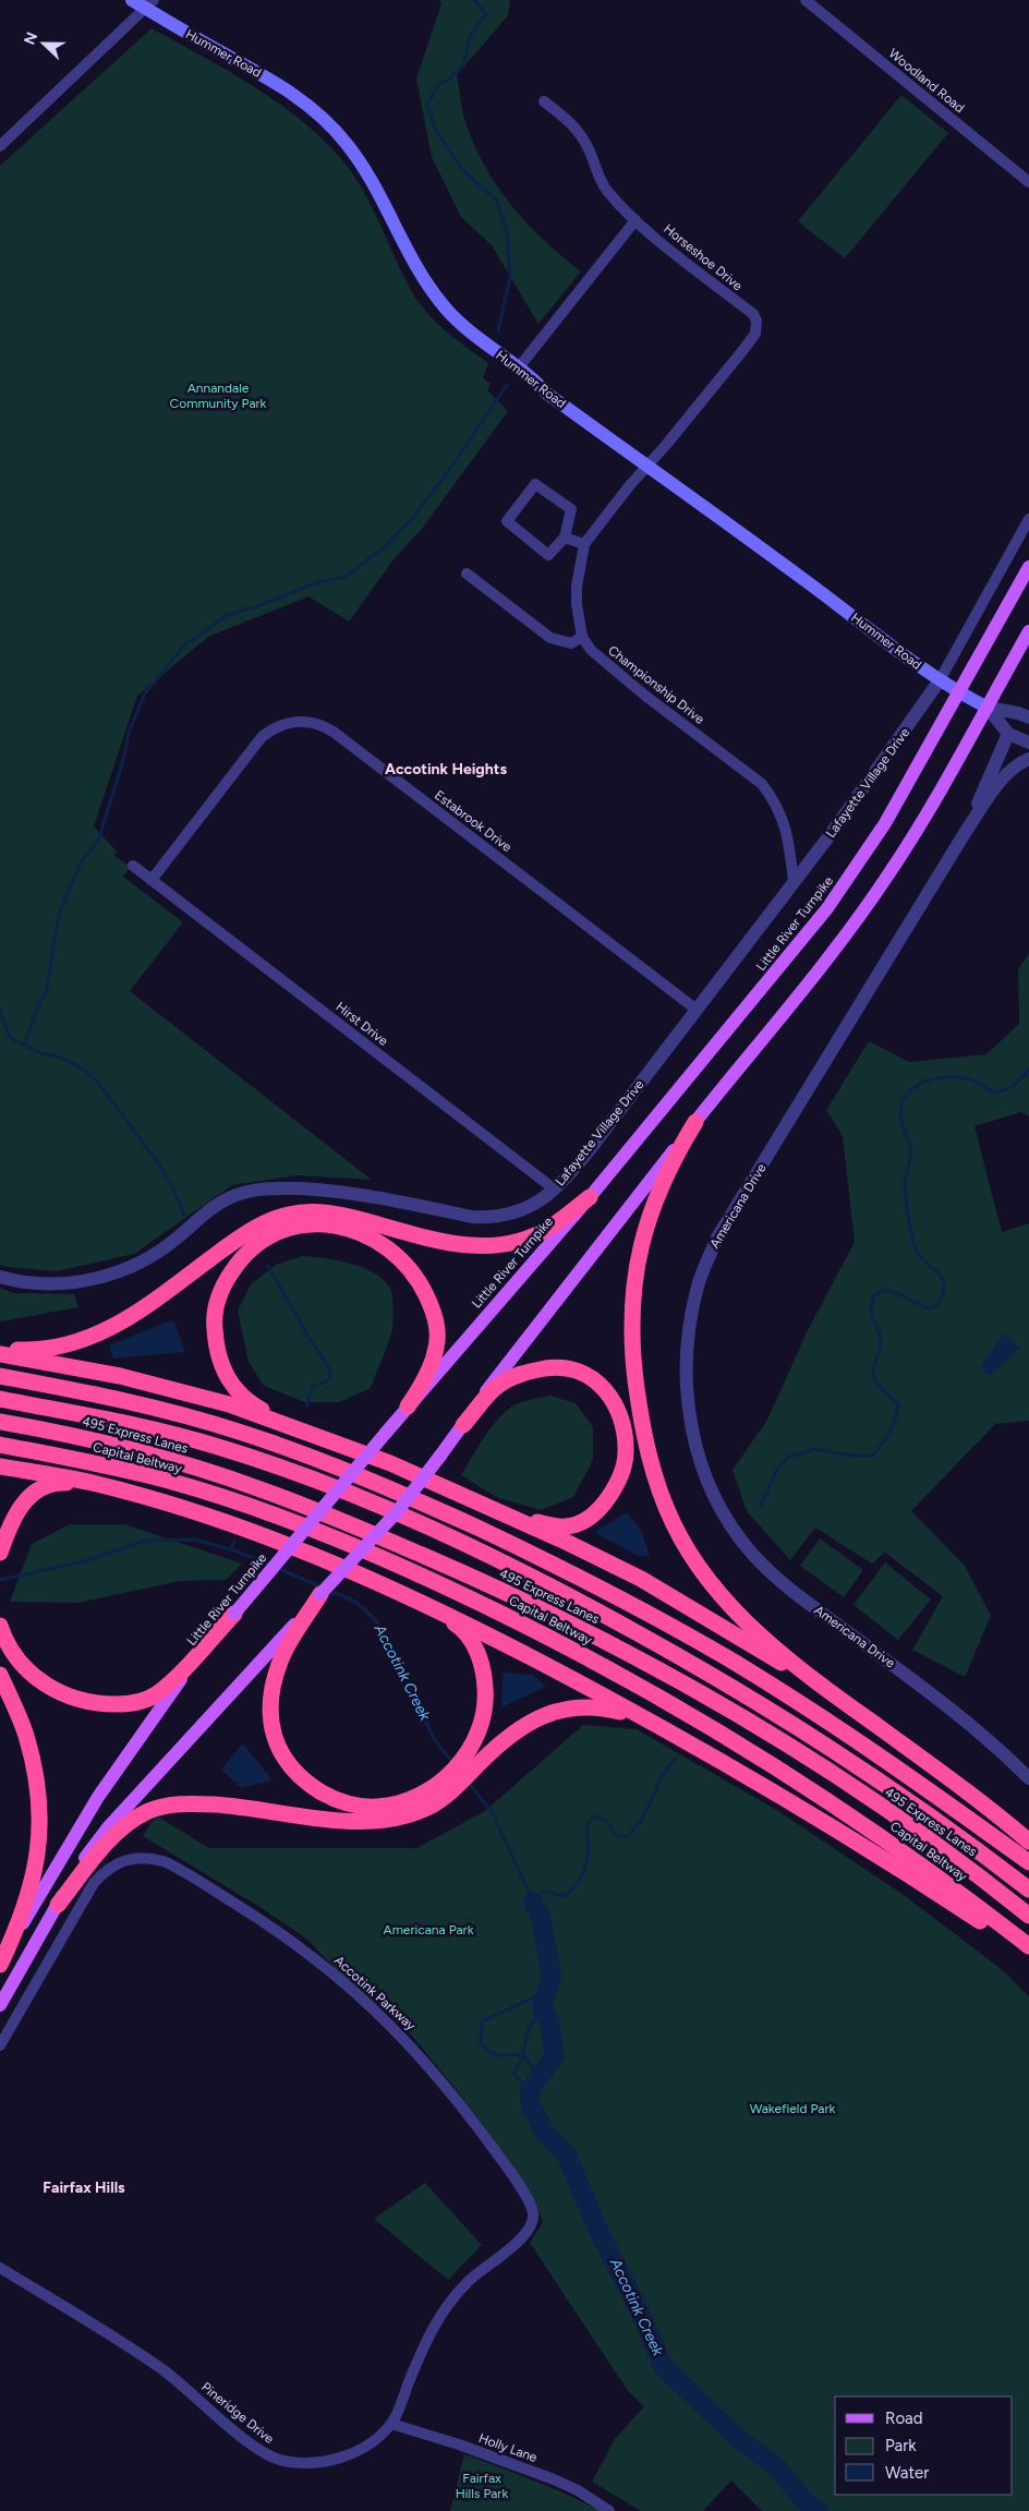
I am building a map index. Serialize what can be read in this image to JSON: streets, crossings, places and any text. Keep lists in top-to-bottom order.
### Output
{
  "streets": {
    "highway": ["495 Express Lanes", "Capital Beltway"],
    "main road": ["Hummer Road", "Little River Turnpike"],
    "street": [
      "Woodland Road",
      "Horseshoe Drive",
      "Championship Drive",
      "Lafayette Village Drive",
      "Estabrook Drive",
      "Hirst Drive",
      "Americana Drive",
      "Accotink Parkway",
      "Pineridge Drive",
      "Holly Lane"
    ]
  },
  "crossings": [
    ["Hummer Road", "Horseshoe Drive"],
    ["Hummer Road", "Lafayette Village Drive"],
    ["Hummer Road", "Little River Turnpike"],
    ["Championship Drive", "Lafayette Village Drive"],
    ["Lafayette Village Drive", "Estabrook Drive"],
    ["Lafayette Village Drive", "Hirst Drive"],
    ["Estabrook Drive", "Hirst Drive"],
    ["Accotink Parkway", "Pineridge Drive"],
    ["Pineridge Drive", "Holly Lane"]
  ],
  "districts": ["Accotink Heights", "Fairfax Hills"],
  "water": ["Accotink Creek"],
  "parks": [
    "Annandale Community Park",
    "Americana Park",
    "Wakefield Park",
    "Fairfax Hills Park"
  ],
  "legend": ["Road", "Park", "Water"],
  "north": "left"
}
